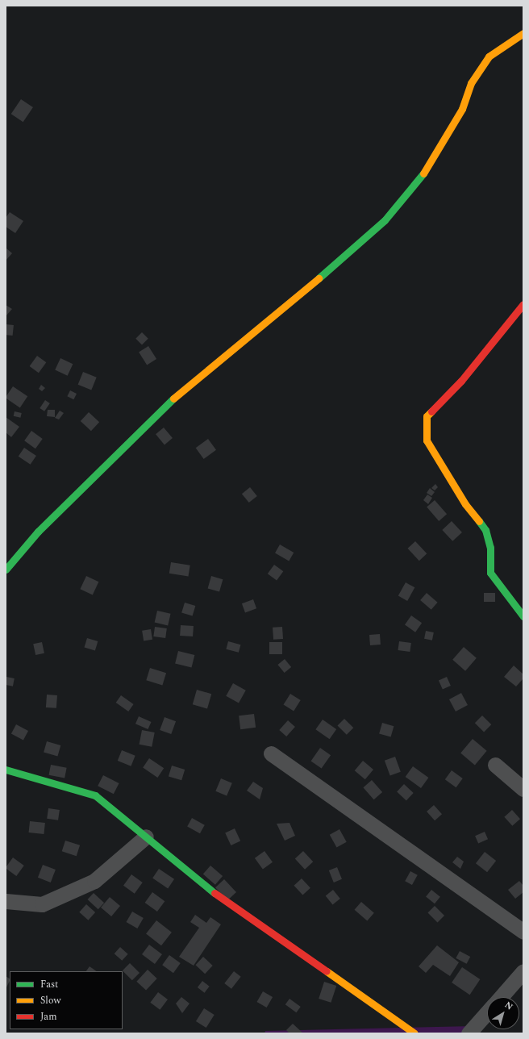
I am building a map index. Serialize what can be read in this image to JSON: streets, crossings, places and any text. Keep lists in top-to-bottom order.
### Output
{
  "legend": ["Fast", "Slow", "Jam"],
  "north": "top right"
}
